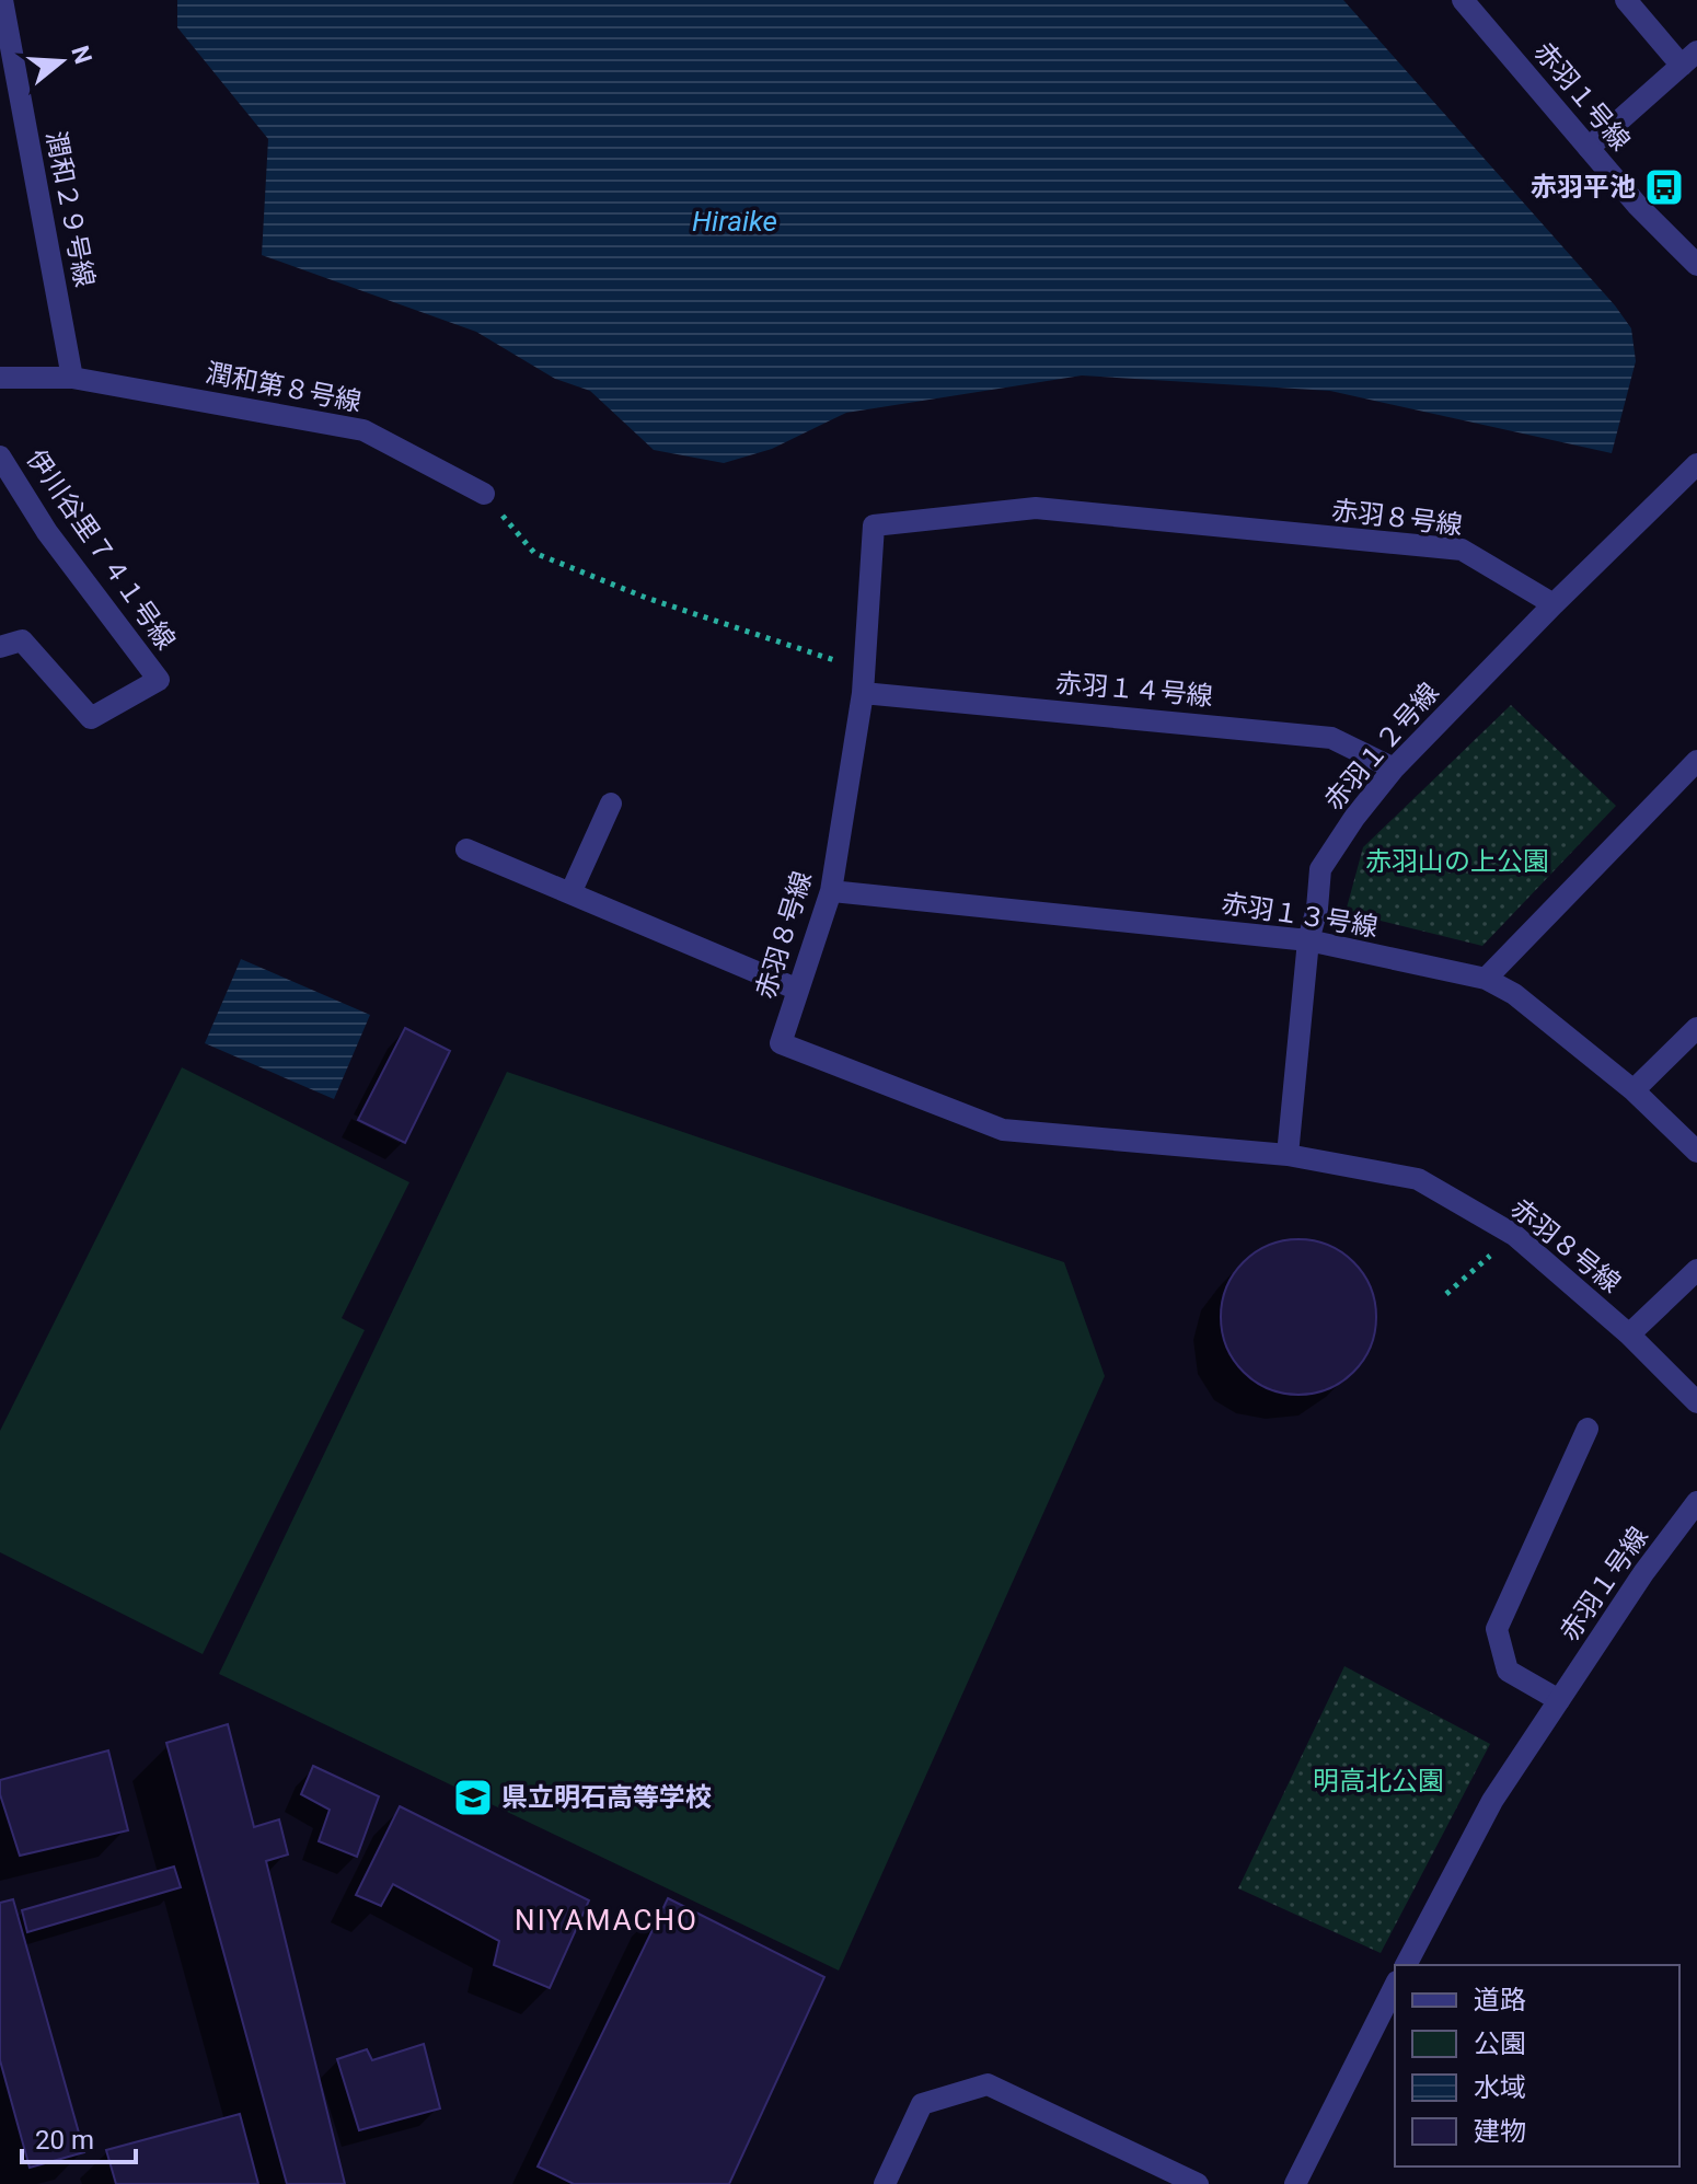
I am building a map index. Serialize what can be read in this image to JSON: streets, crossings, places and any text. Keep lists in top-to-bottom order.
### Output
{
  "streets": {
    "street": [
      "赤羽１号線",
      "潤和２９号線",
      "潤和第８号線",
      "赤羽８号線",
      "伊川谷里７４１号線",
      "赤羽１４号線",
      "赤羽１２号線",
      "赤羽１３号線"
    ]
  },
  "crossings": [
    ["潤和２９号線", "潤和第８号線"],
    ["赤羽８号線", "赤羽１４号線"],
    ["赤羽８号線", "赤羽１２号線"],
    ["赤羽８号線", "赤羽１３号線"],
    ["赤羽１４号線", "赤羽１２号線"],
    ["赤羽１２号線", "赤羽１３号線"]
  ],
  "districts": ["NIYAMACHO"],
  "water": ["Hiraike"],
  "parks": ["赤羽山の上公園", "明高北公園"],
  "places": {
    "bus stop": ["赤羽平池"],
    "school or university": ["県立明石高等学校"]
  },
  "legend": [
    "道路",
    "公園",
    "水域",
    "建物"
  ],
  "scale_bar": "20 m",
  "north": "right"
}
